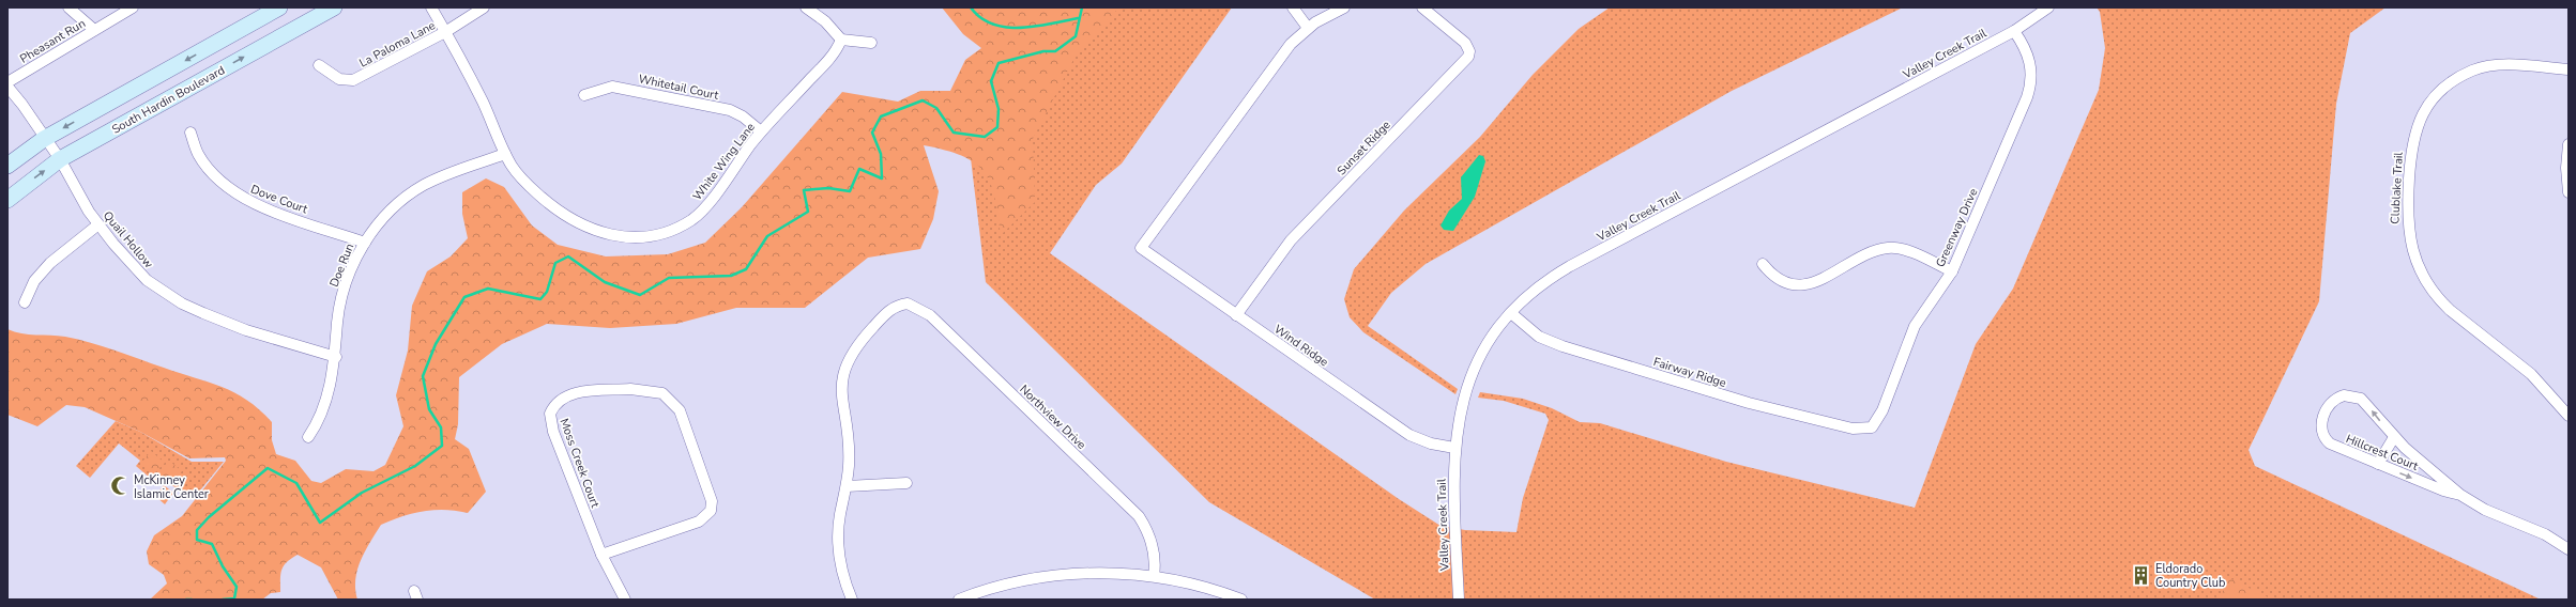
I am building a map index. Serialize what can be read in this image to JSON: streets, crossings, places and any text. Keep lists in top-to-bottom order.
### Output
{
  "streets": {
    "main road": ["South Hardin Boulevard"],
    "street": [
      "Pheasant Run",
      "La Paloma Lane",
      "Valley Creek Trail",
      "Whitetail Court",
      "Sunset Ridge",
      "White Wing Lane",
      "Clublake Trail",
      "Dove Court",
      "Greenway Drive",
      "Quail Hollow",
      "Doe Run",
      "Wind Ridge",
      "Fairway Ridge",
      "Northview Drive",
      "Hillcrest Court",
      "Moss Creek Court"
    ]
  },
  "crossings": [
    ["La Paloma Lane", "White Wing Lane"],
    ["Valley Creek Trail", "Greenway Drive"],
    ["Valley Creek Trail", "Wind Ridge"],
    ["Valley Creek Trail", "Fairway Ridge"],
    ["Whitetail Court", "White Wing Lane"],
    ["South Hardin Boulevard", "Quail Hollow"],
    ["Sunset Ridge", "Wind Ridge"],
    ["White Wing Lane", "Doe Run"],
    ["Dove Court", "Doe Run"],
    ["Greenway Drive", "Fairway Ridge"],
    ["Quail Hollow", "Doe Run"]
  ],
  "places": {
    "mosque": ["McKinney Islamic Center"],
    "building": ["Eldorado Country Club"]
  }
}
